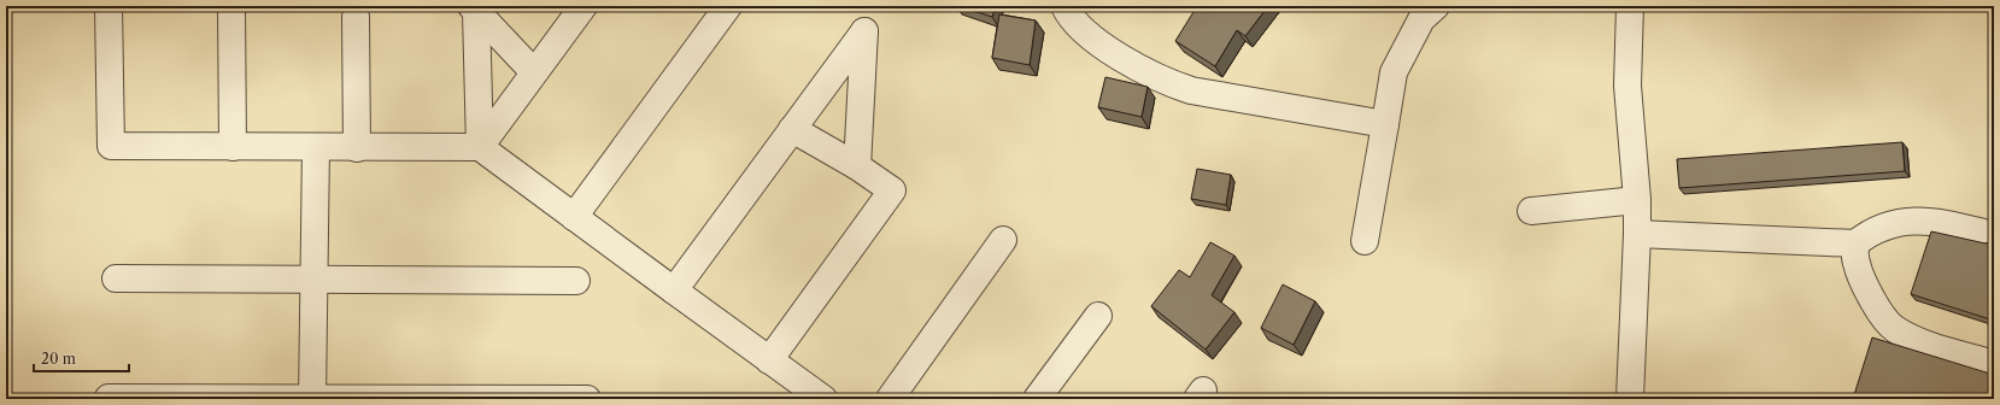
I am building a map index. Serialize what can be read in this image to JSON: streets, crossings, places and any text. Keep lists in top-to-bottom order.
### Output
{
  "scale_bar": "20 m"
}
